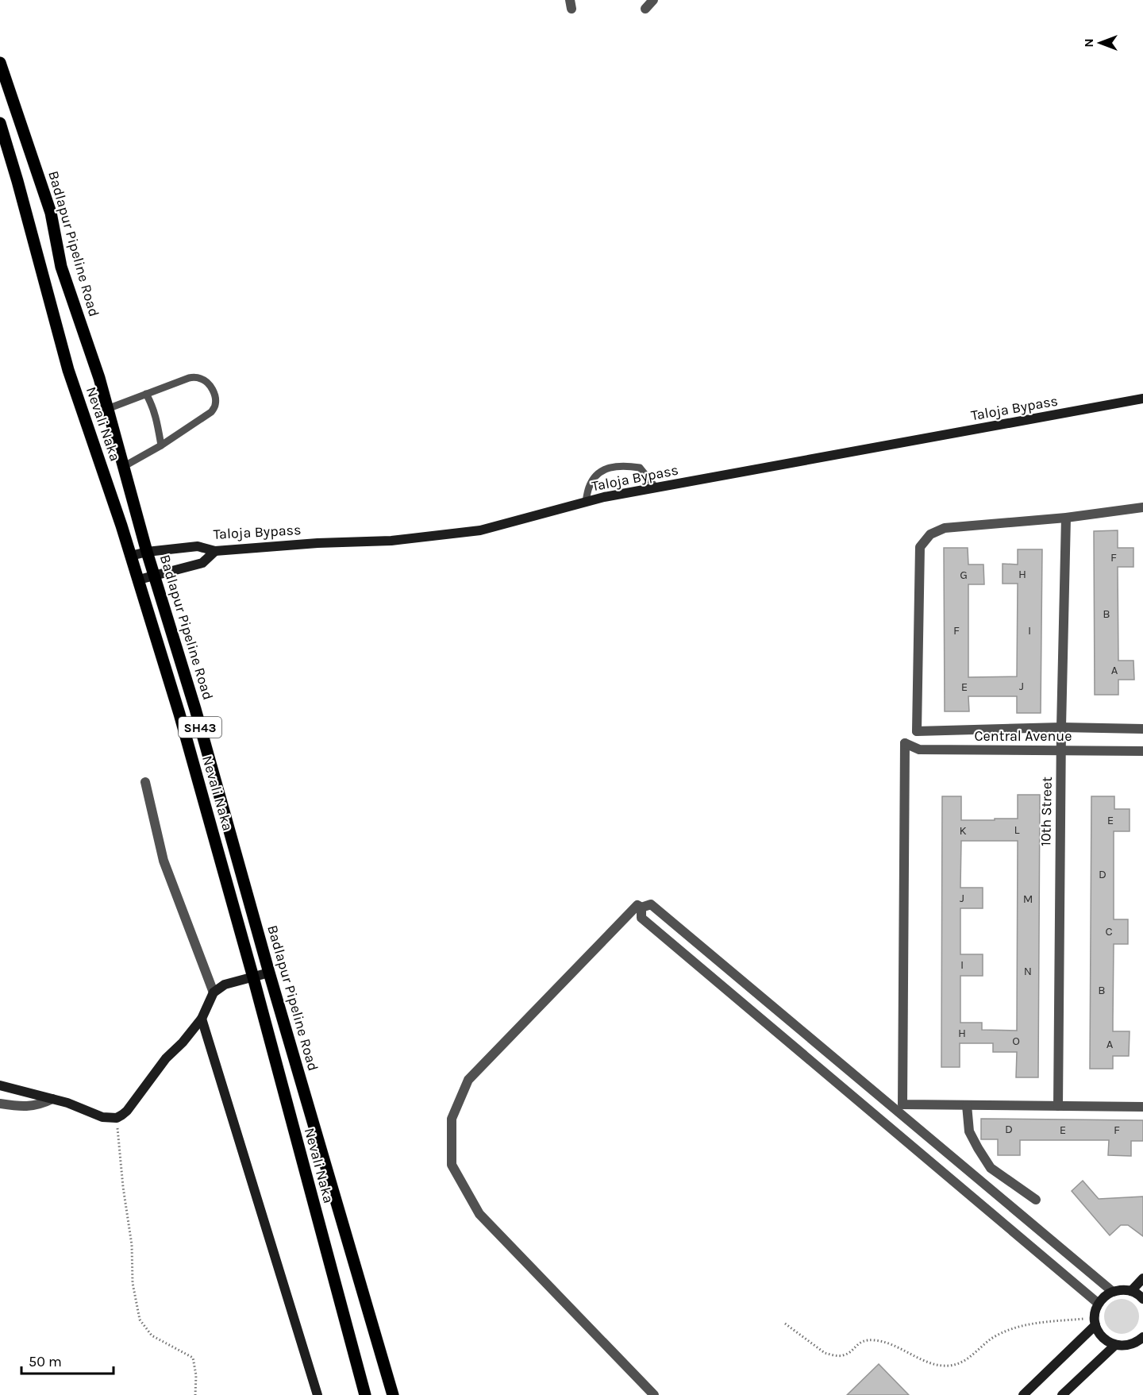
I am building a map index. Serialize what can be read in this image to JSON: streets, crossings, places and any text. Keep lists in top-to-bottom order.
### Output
{
  "streets": {
    "main road": [
      "Badlapur Pipeline Road",
      "Taloja Bypass",
      "Nevali Naka",
      "SH43"
    ],
    "street": ["Central Avenue", "10th Street"]
  },
  "crossings": [
    ["Badlapur Pipeline Road", "Taloja Bypass"],
    ["Taloja Bypass", "Nevali Naka"],
    ["Central Avenue", "10th Street"]
  ],
  "house_numbers": [
    "F",
    "H",
    "G",
    "B",
    "F",
    "I",
    "A",
    "J",
    "E",
    "E",
    "L",
    "K",
    "D",
    "J",
    "M",
    "C",
    "I",
    "N",
    "B",
    "H",
    "O",
    "A",
    "D",
    "E",
    "F"
  ],
  "scale_bar": "50 m",
  "north": "left"
}
